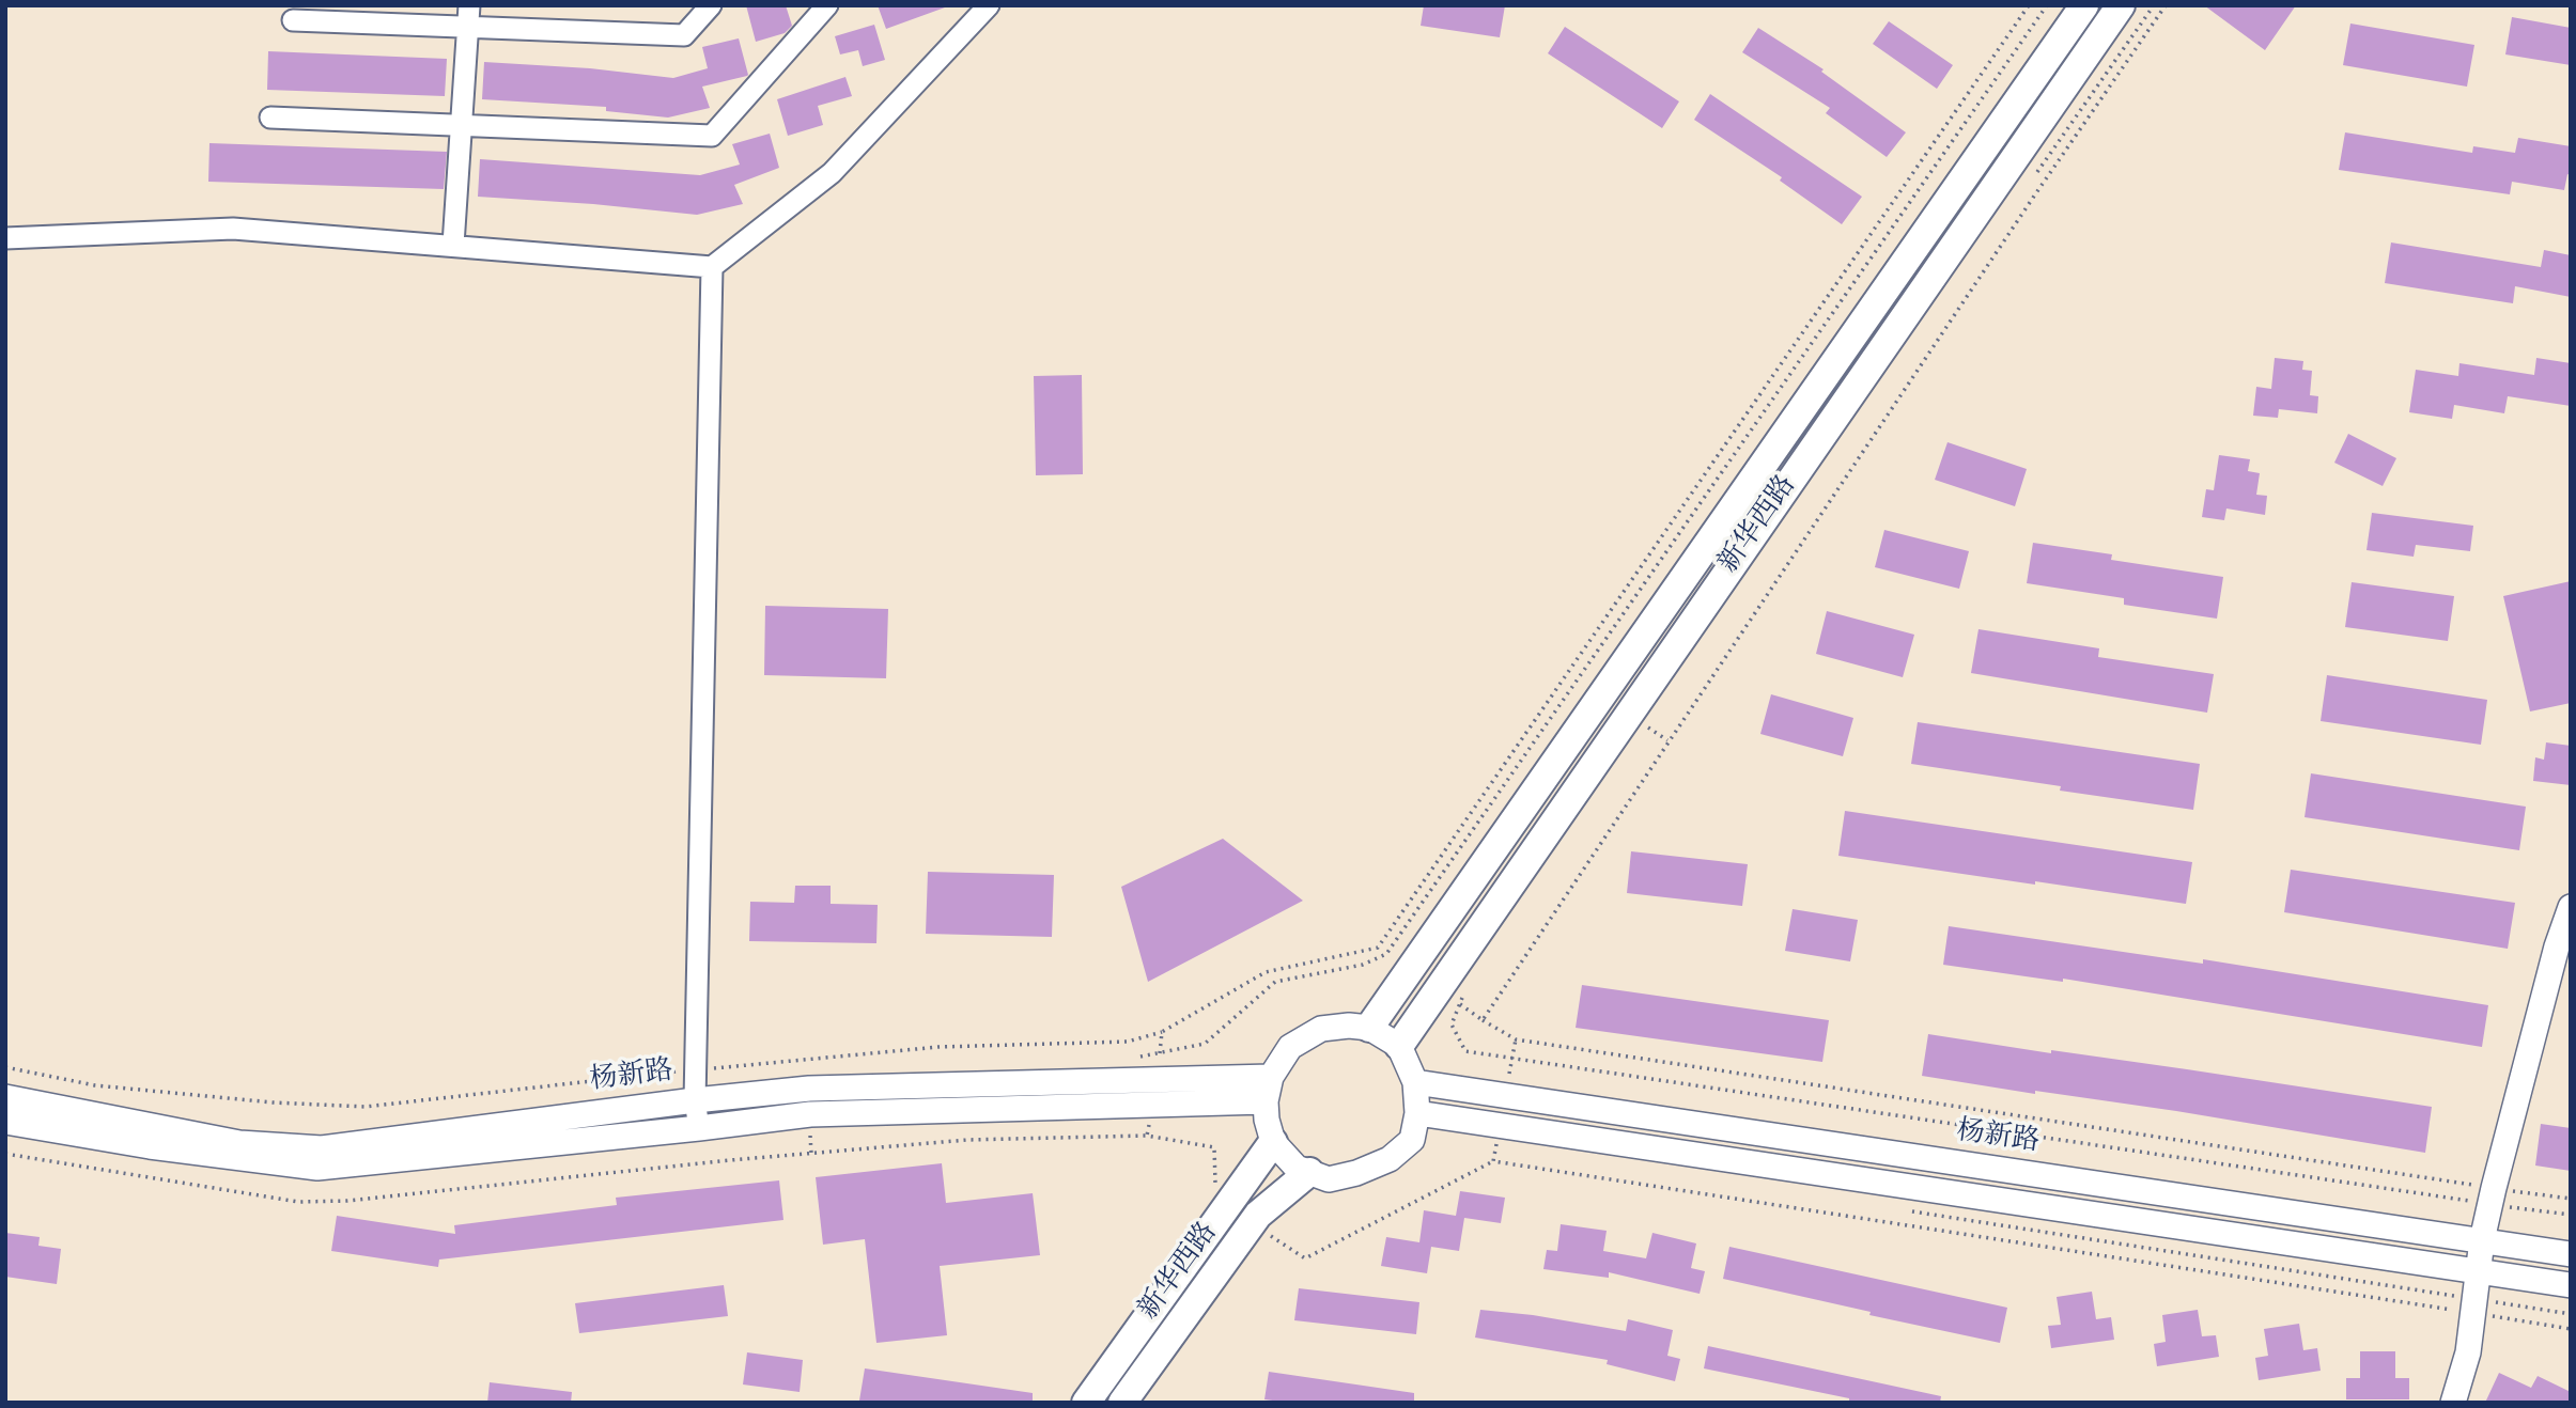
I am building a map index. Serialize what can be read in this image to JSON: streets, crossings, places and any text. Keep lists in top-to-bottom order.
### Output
{
  "streets": {
    "main road": ["新华西路"],
    "street": ["杨新路"]
  },
  "crossings": [
    ["新华西路", "杨新路"]
  ]
}
